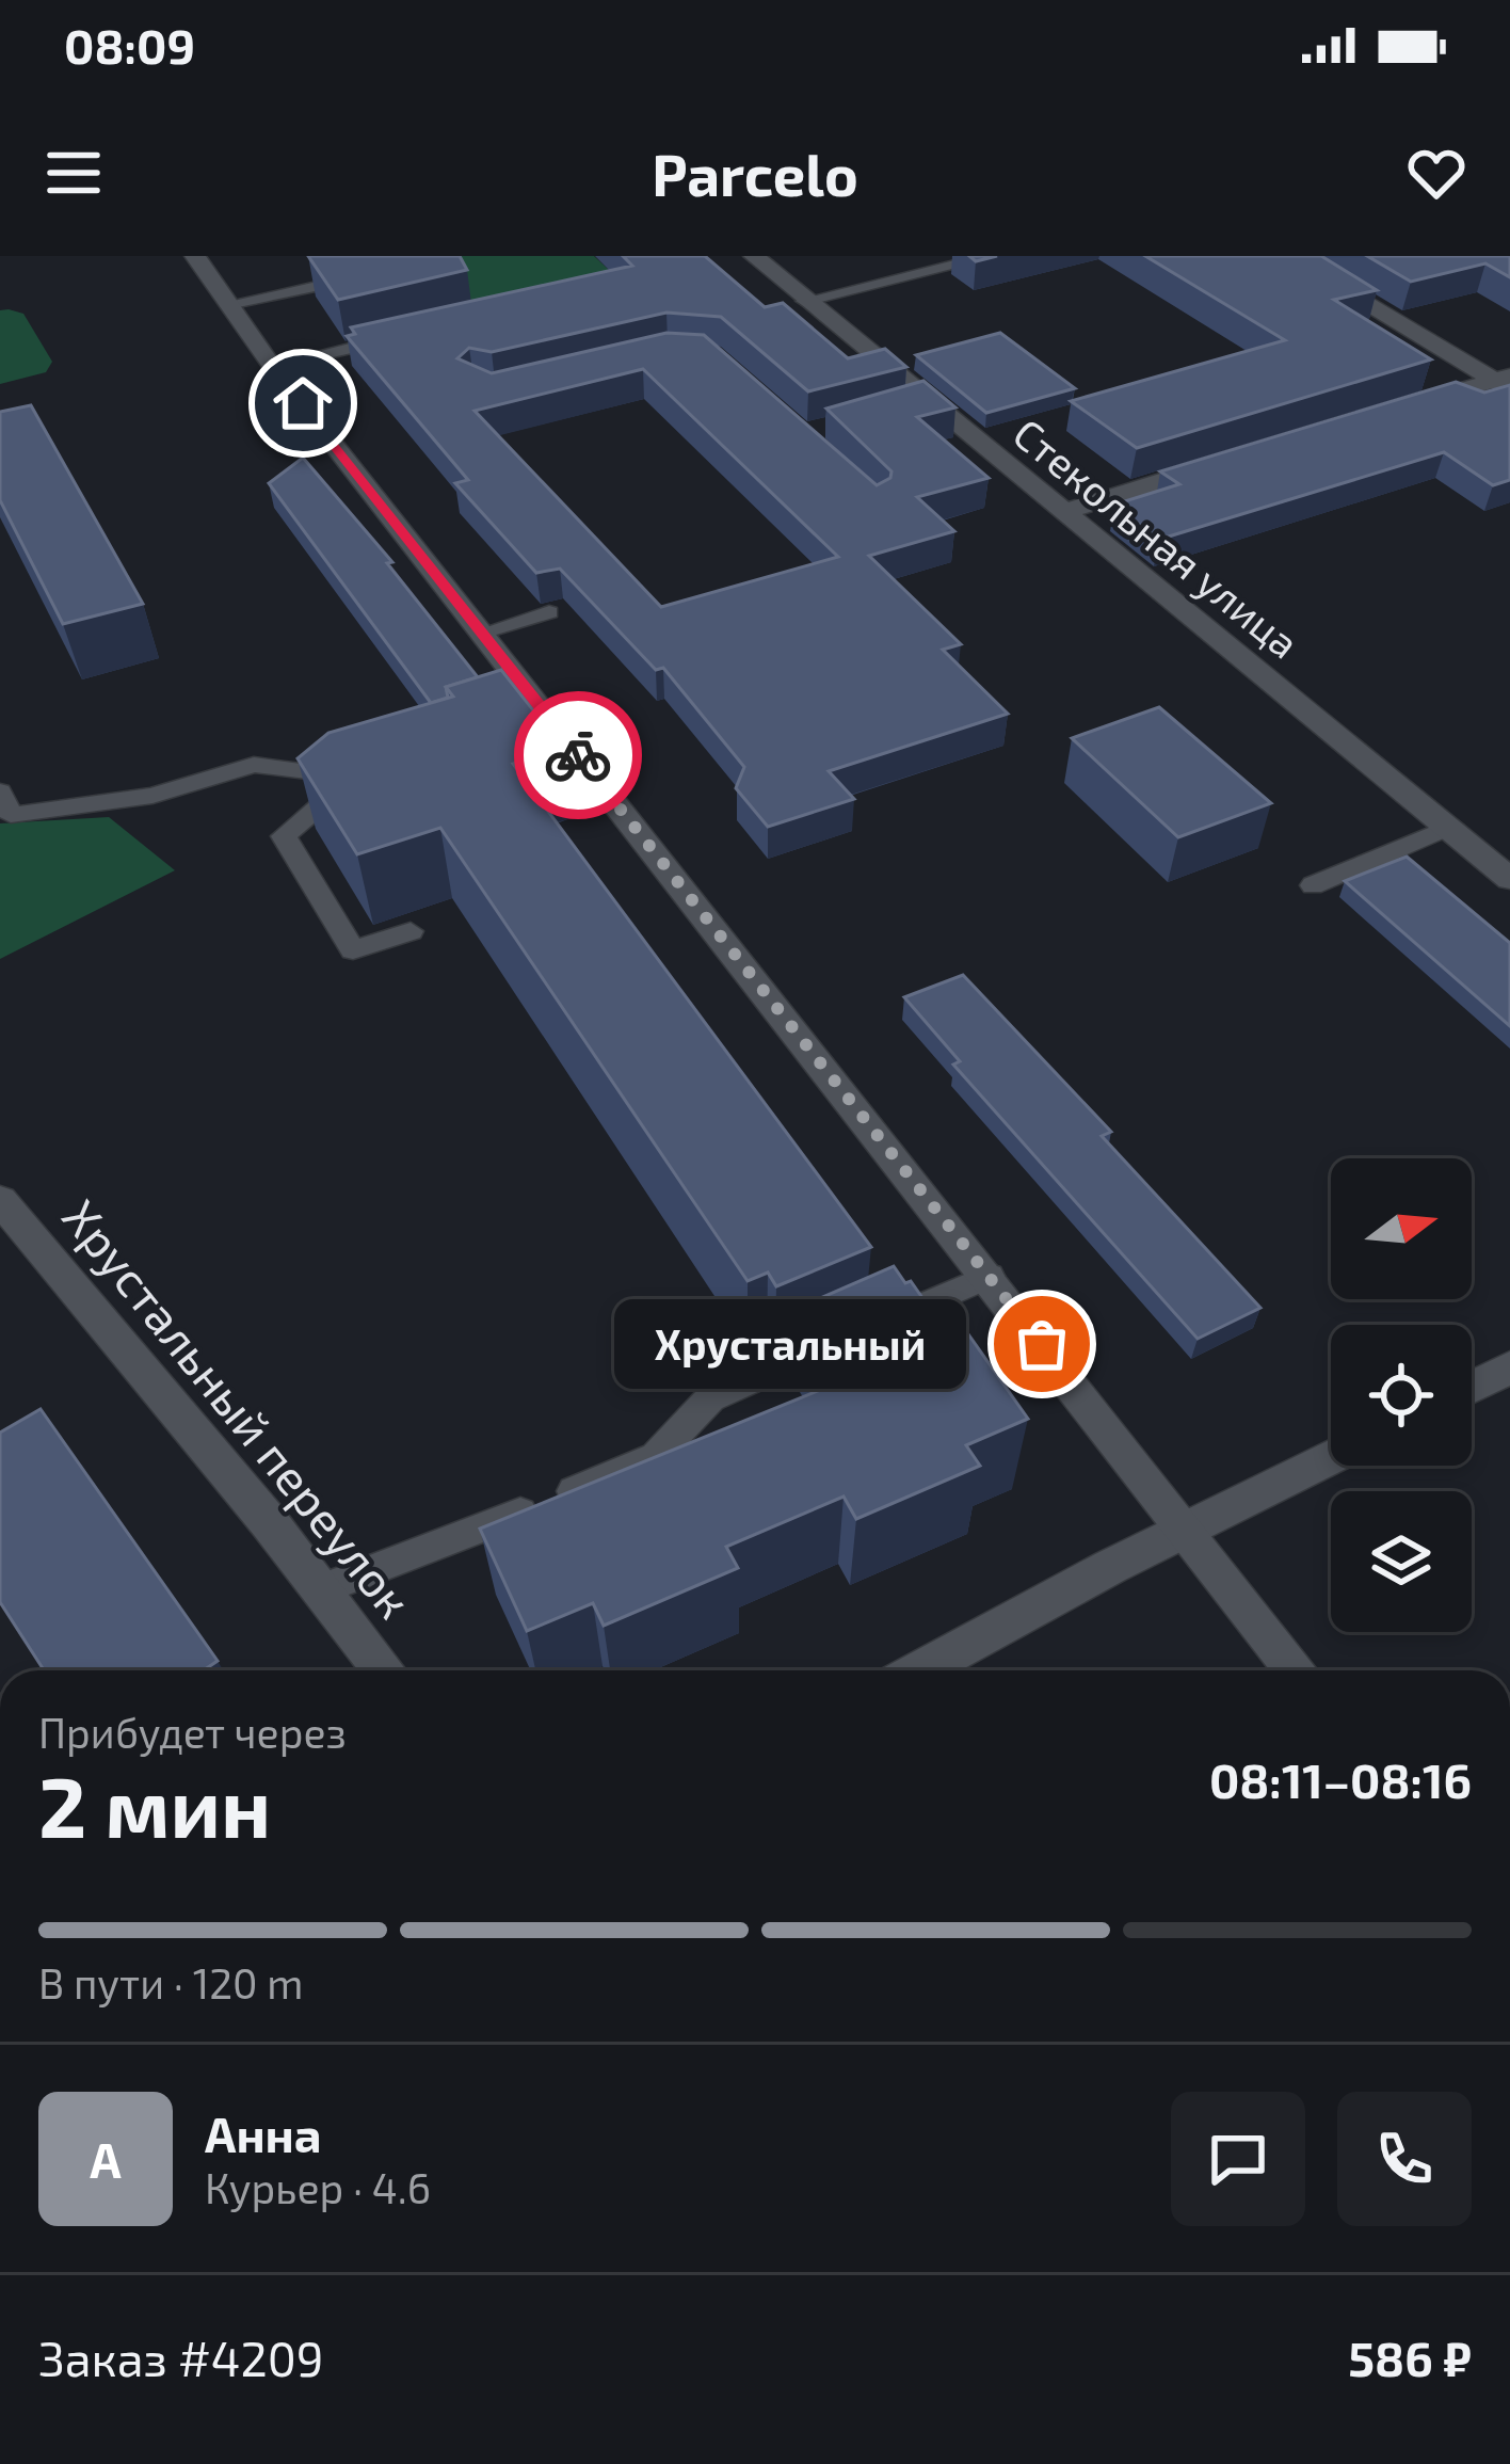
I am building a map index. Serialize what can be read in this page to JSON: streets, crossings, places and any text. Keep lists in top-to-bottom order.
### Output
{
  "streets": {
    "street": ["Стекольная улица", "Хрустальный переулок"]
  },
  "places": ["Хрустальный"],
  "north": "right",
  "page": {
    "status": "08:09",
    "header": "Parcelo",
    "bubble": "Хрустальный",
    "heading": ["2 мин", "Прибудет через", "08:11–08:16"],
    "panel": [
      "Анна",
      "Курьер · 4.6",
      "Заказ #4209",
      "586 ₽"
    ],
    "bar": "В пути · 120 m",
    "round": "А"
  }
}
